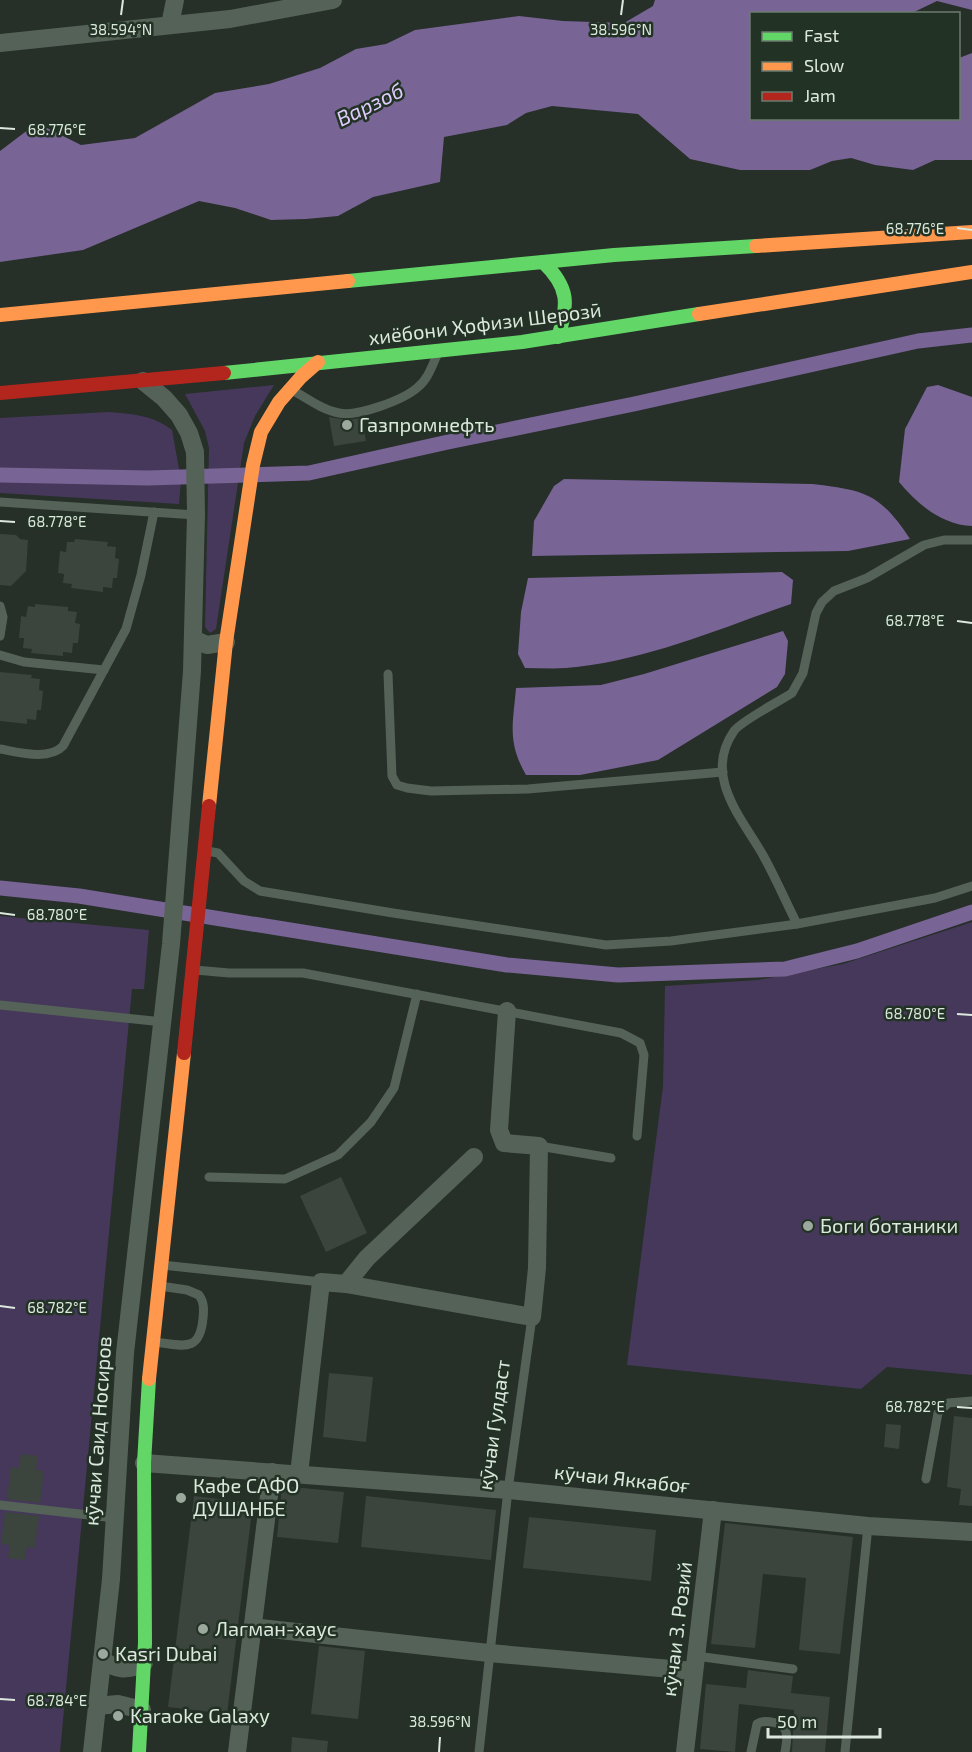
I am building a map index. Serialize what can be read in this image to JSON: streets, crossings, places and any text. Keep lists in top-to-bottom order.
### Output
{
  "streets": {
    "main road": ["хиёбони Ҳофизи Шерозӣ"],
    "street": ["кӯчаи Саид Носиров", "кӯчаи Яккабоғ", "кӯчаи З. Розий"],
    "lane": ["кӯчаи Гулдаст"]
  },
  "crossings": [
    ["хиёбони Ҳофизи Шерозӣ", "кӯчаи Саид Носиров"],
    ["кӯчаи Гулдаст", "кӯчаи Яккабоғ"],
    ["кӯчаи Яккабоғ", "кӯчаи З. Розий"]
  ],
  "water": ["Варзоб"],
  "places": [
    "Газпромнефть",
    "Боги ботаники",
    "Кафе САФО ДУШАНБЕ",
    "Лагман-хаус",
    "Kasri Dubai",
    "Karaoke Galaxy"
  ],
  "legend": ["Fast", "Slow", "Jam"],
  "scale_bar": "50 m",
  "coordinates": [
    "38.594°N",
    "38.596°N",
    "68.776°E",
    "68.778°E",
    "68.780°E",
    "68.782°E",
    "68.784°E"
  ]
}
